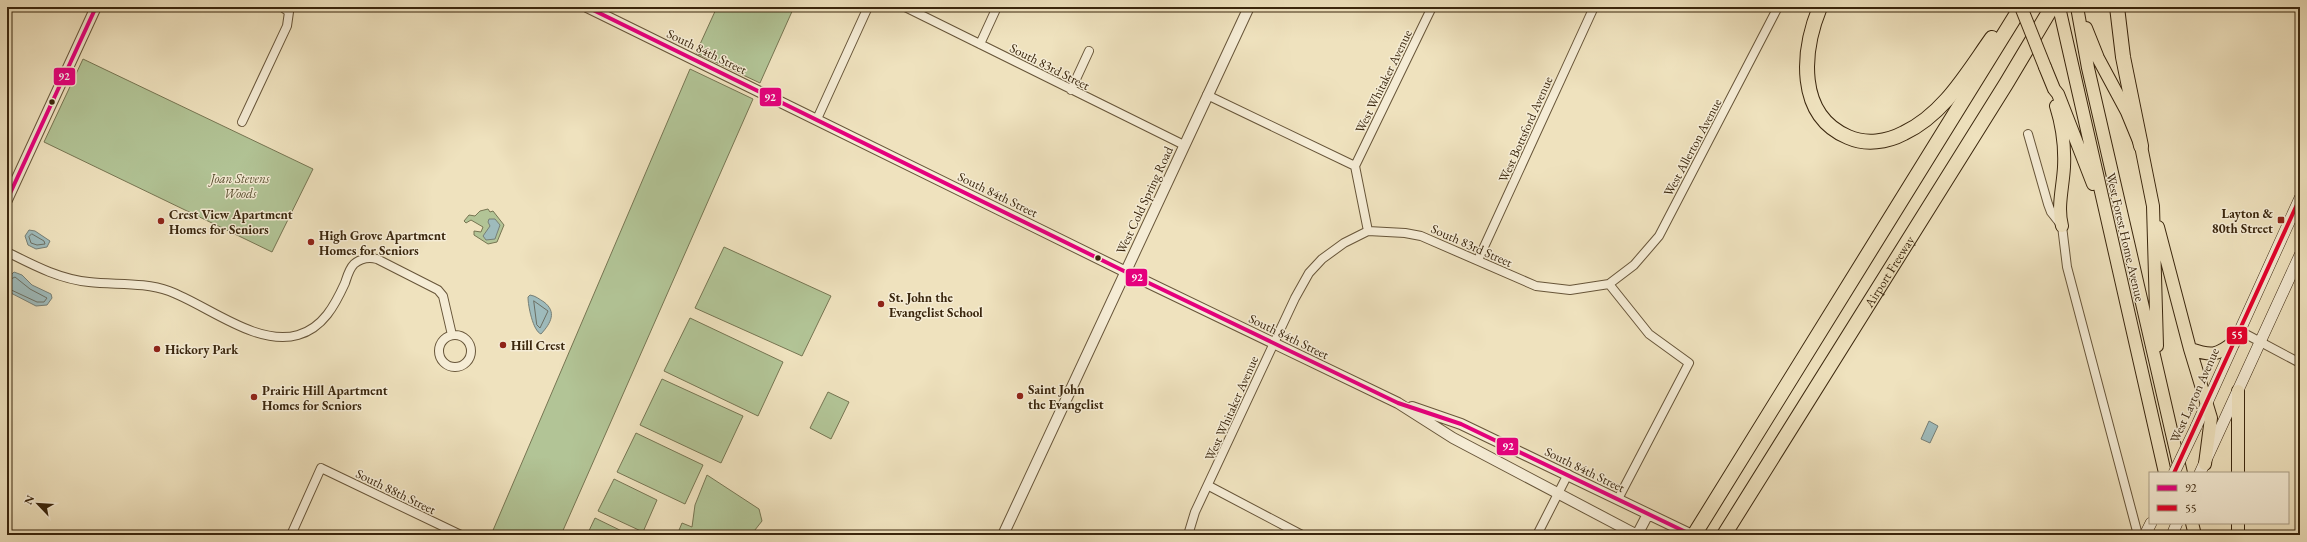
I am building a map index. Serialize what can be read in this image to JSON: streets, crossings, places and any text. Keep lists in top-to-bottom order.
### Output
{
  "streets": {
    "highway": ["Airport Freeway"],
    "main road": ["West Forest Home Avenue", "West Layton Avenue"],
    "street": [
      "South 84th Street",
      "South 83rd Street",
      "West Whitaker Avenue",
      "West Bottsford Avenue",
      "West Allerton Avenue",
      "West Cold Spring Road",
      "South 88th Street"
    ]
  },
  "crossings": [
    ["South 84th Street", "West Whitaker Avenue"],
    ["South 84th Street", "West Cold Spring Road"],
    ["South 84th Street", "Airport Freeway"],
    ["South 83rd Street", "West Whitaker Avenue"],
    ["South 83rd Street", "West Bottsford Avenue"],
    ["South 83rd Street", "West Allerton Avenue"],
    ["South 83rd Street", "West Cold Spring Road"]
  ],
  "parks": ["Joan Stevens Woods"],
  "places": {
    "transit": ["Layton & 80th Street"],
    "other": [
      "Crest View Apartment Homes for Seniors",
      "High Grove Apartment Homes for Seniors",
      "St. John the Evangelist School",
      "Hill Crest",
      "Hickory Park",
      "Saint John the Evangelist",
      "Prairie Hill Apartment Homes for Seniors"
    ]
  },
  "lines": ["transit line 92", "transit line 55"],
  "legend": ["92", "55"],
  "north": "top left"
}
